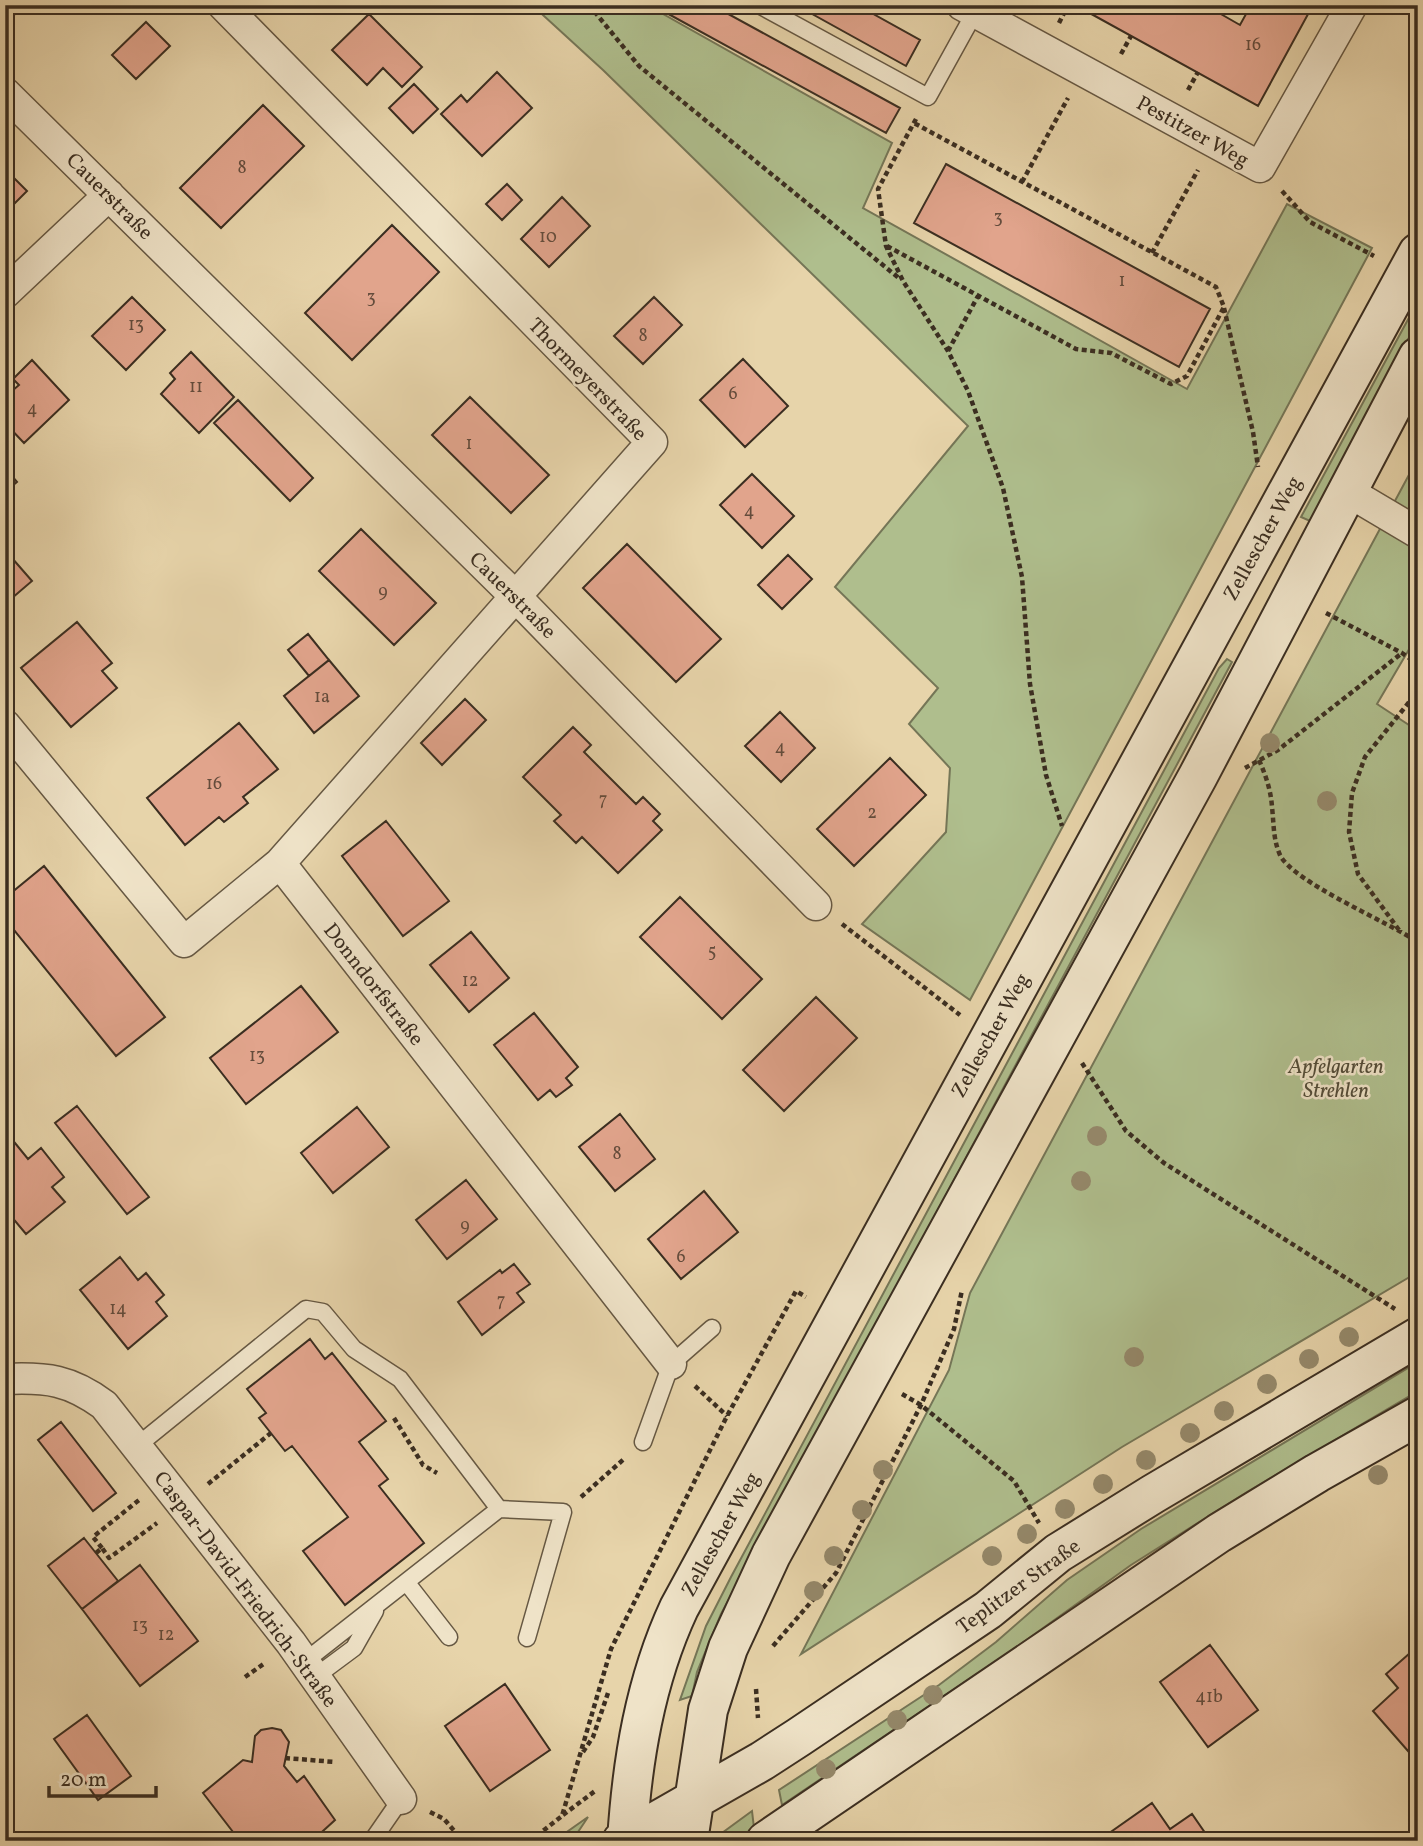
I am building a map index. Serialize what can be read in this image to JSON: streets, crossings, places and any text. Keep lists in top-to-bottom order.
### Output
{
  "streets": {
    "main road": ["Zellescher Weg", "Teplitzer Straße"],
    "street": [
      "Pestitzer Weg",
      "Cauerstraße",
      "Thormeyerstraße",
      "Donndorfstraße",
      "Caspar-David-Friedrich-Straße"
    ]
  },
  "crossings": [
    ["Cauerstraße", "Thormeyerstraße"],
    ["Thormeyerstraße", "Donndorfstraße"],
    ["Zellescher Weg", "Teplitzer Straße"]
  ],
  "parks": ["Apfelgarten Strehlen"],
  "house_numbers": [
    "16",
    "8",
    "3",
    "10",
    "1",
    "3",
    "13",
    "8",
    "11",
    "6",
    "4",
    "1",
    "4",
    "9",
    "1a",
    "4",
    "16",
    "7",
    "2",
    "5",
    "12",
    "13",
    "8",
    "9",
    "6",
    "7",
    "14",
    "13",
    "12",
    "41b"
  ],
  "scale_bar": "20 m"
}
